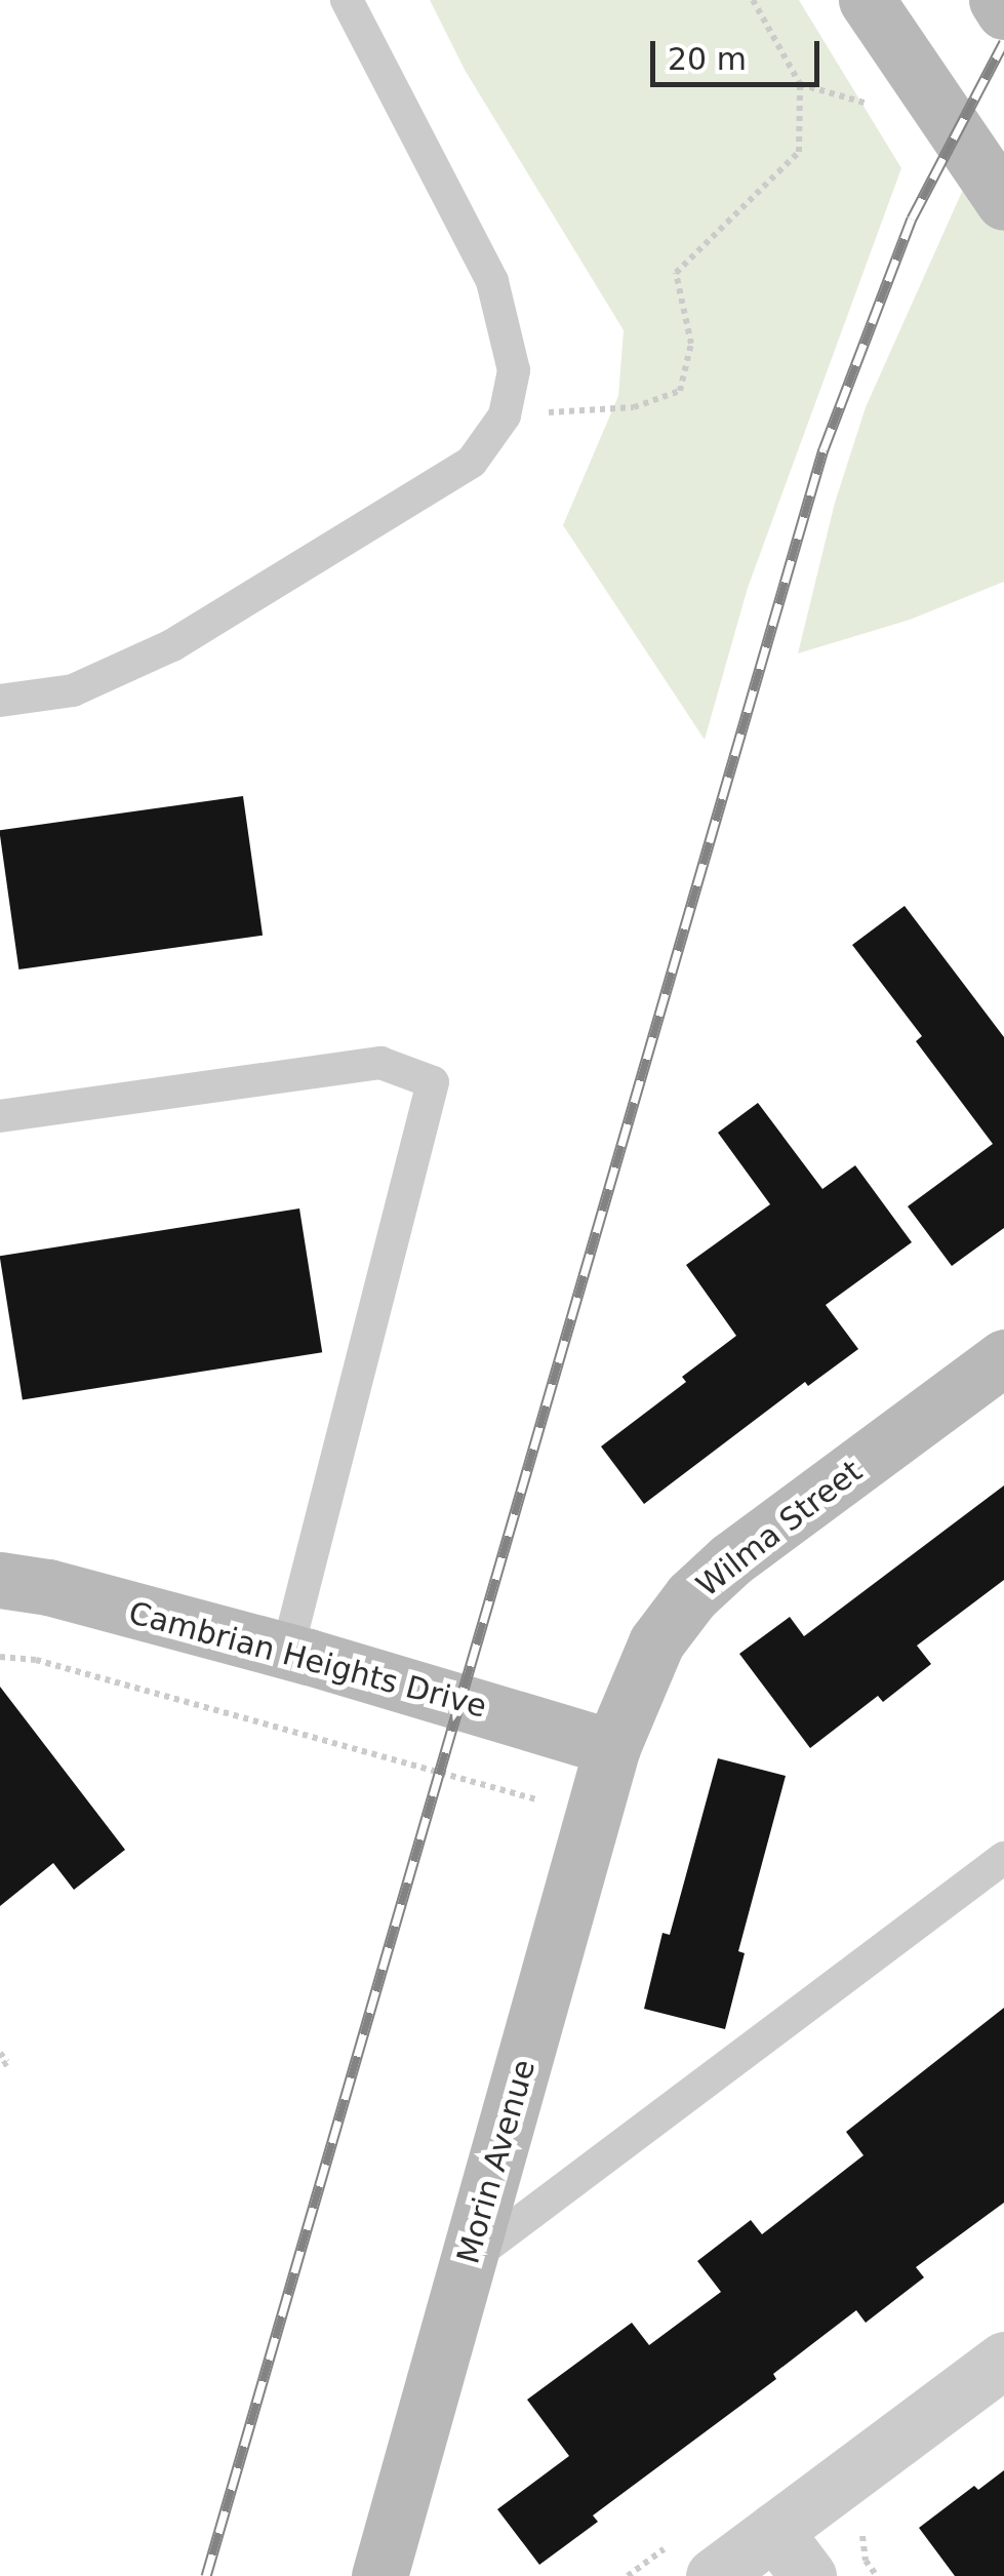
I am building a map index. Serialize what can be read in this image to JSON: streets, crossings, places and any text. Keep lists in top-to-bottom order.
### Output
{
  "streets": {
    "street": ["Wilma Street", "Cambrian Heights Drive", "Morin Avenue"]
  },
  "crossings": [
    ["Wilma Street", "Cambrian Heights Drive"],
    ["Wilma Street", "Morin Avenue"],
    ["Cambrian Heights Drive", "Morin Avenue"]
  ],
  "scale_bar": "20 m"
}
